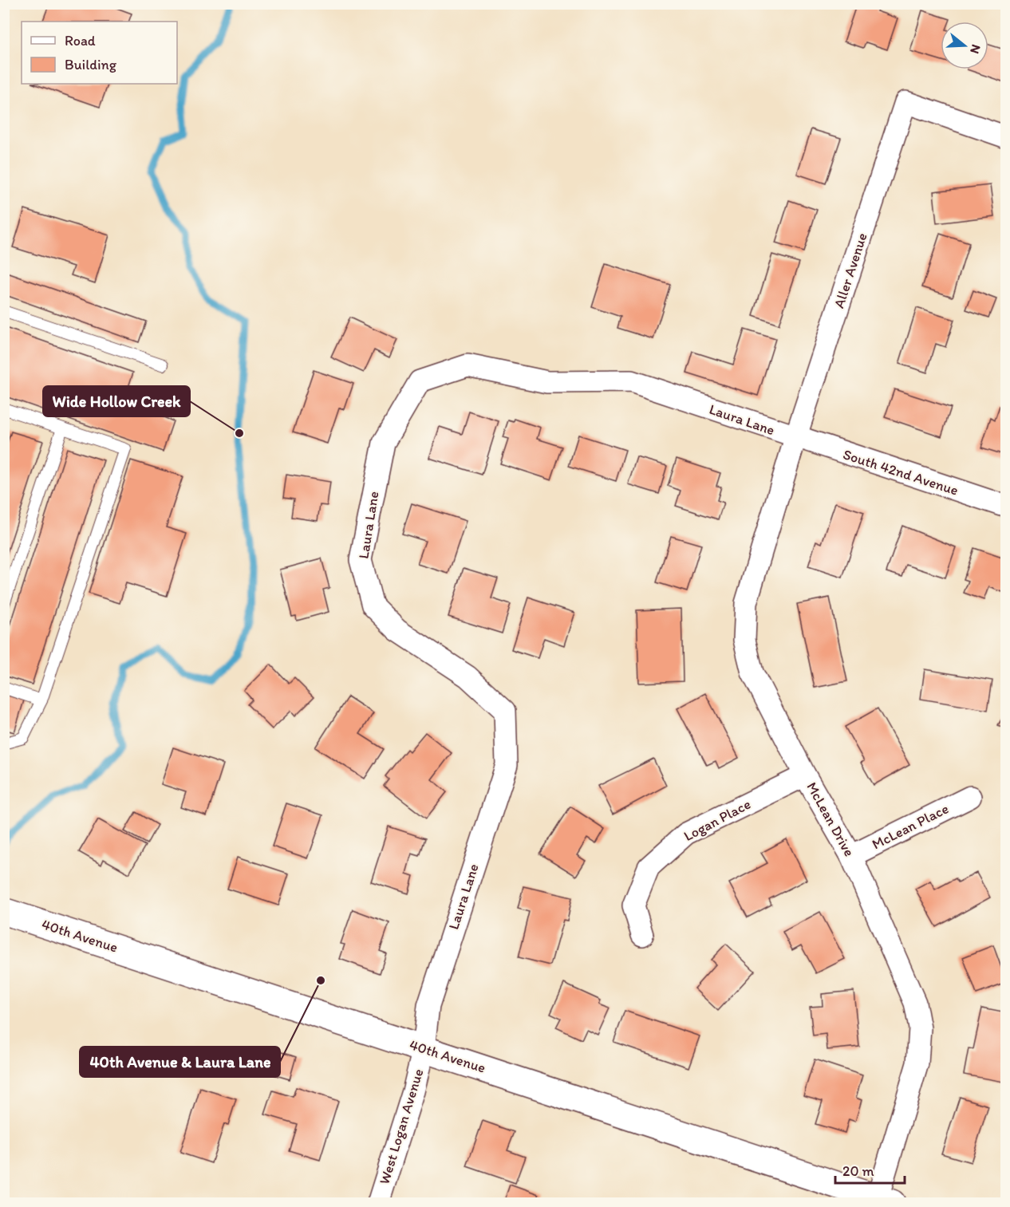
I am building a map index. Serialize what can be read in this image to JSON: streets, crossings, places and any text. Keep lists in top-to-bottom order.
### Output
{
  "streets": {
    "main road": ["40th Avenue"],
    "street": [
      "Aller Avenue",
      "Laura Lane",
      "South 42nd Avenue",
      "McLean Drive",
      "Logan Place",
      "McLean Place",
      "West Logan Avenue"
    ]
  },
  "crossings": [
    ["Aller Avenue", "Laura Lane"],
    ["Aller Avenue", "South 42nd Avenue"],
    ["Aller Avenue", "McLean Drive"],
    ["Laura Lane", "South 42nd Avenue"],
    ["Laura Lane", "McLean Drive"],
    ["Laura Lane", "40th Avenue"],
    ["Laura Lane", "West Logan Avenue"],
    ["South 42nd Avenue", "McLean Drive"],
    ["McLean Drive", "Logan Place"],
    ["McLean Drive", "McLean Place"],
    ["McLean Drive", "40th Avenue"],
    ["40th Avenue", "West Logan Avenue"]
  ],
  "places": ["Wide Hollow Creek", "40th Avenue & Laura Lane"],
  "legend": ["Road", "Building"],
  "scale_bar": "20 m",
  "north": "right"
}
